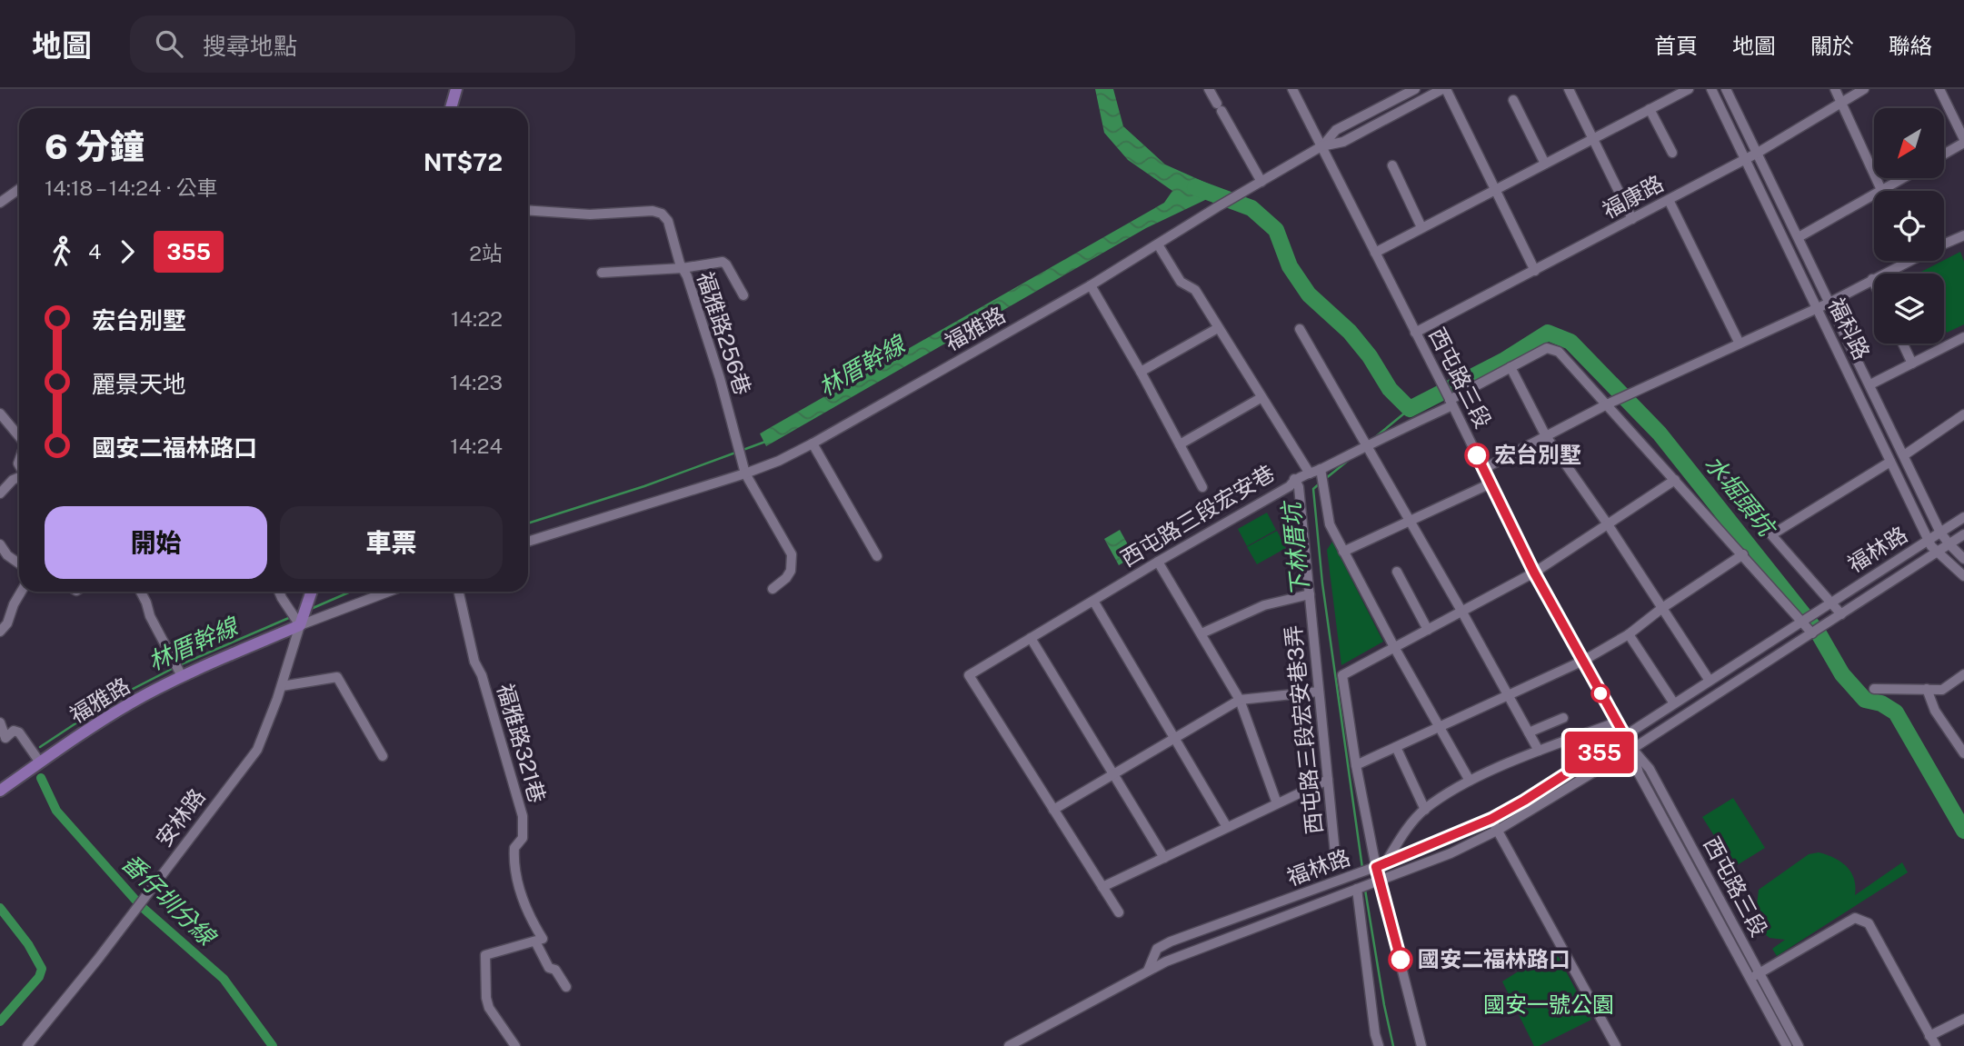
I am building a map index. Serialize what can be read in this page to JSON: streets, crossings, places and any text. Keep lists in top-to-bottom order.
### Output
{
  "streets": {
    "main road": ["福雅路", "安林路"],
    "street": [
      "福康路",
      "福科路",
      "福雅路256巷",
      "西屯路三段",
      "西屯路三段宏安巷",
      "福林路",
      "西屯路三段宏安巷3弄",
      "福雅路321巷"
    ]
  },
  "crossings": [
    ["福康路", "福科路"],
    ["福康路", "西屯路三段"],
    ["福雅路", "福雅路256巷"],
    ["福雅路", "西屯路三段"],
    ["福雅路", "安林路"],
    ["福科路", "福林路"],
    ["西屯路三段", "西屯路三段宏安巷"],
    ["西屯路三段", "福林路"],
    ["西屯路三段宏安巷", "福林路"],
    ["西屯路三段宏安巷", "西屯路三段宏安巷3弄"]
  ],
  "water": [
    "林厝幹線",
    "水堀頭坑",
    "下林厝坑",
    "番仔圳分線"
  ],
  "parks": ["國安一號公園"],
  "places": ["宏台別墅", "國安二福林路口"],
  "lines": ["bus line 355"],
  "north": "bottom left",
  "page": {
    "header": "地圖",
    "search": "搜尋地點",
    "nav": [
      "首頁",
      "地圖",
      "關於",
      "聯絡"
    ],
    "on_map": "355",
    "heading": ["6 分鐘", "14:18 – 14:24 · 公車", "NT$72"],
    "legs": ["4", "355", "2站"],
    "list": [
      {
        "name": "宏台別墅",
        "value": "14:22"
      },
      {
        "name": "麗景天地",
        "value": "14:23"
      },
      {
        "name": "國安二福林路口",
        "value": "14:24"
      }
    ],
    "buttons": ["開始", "車票"]
  }
}
